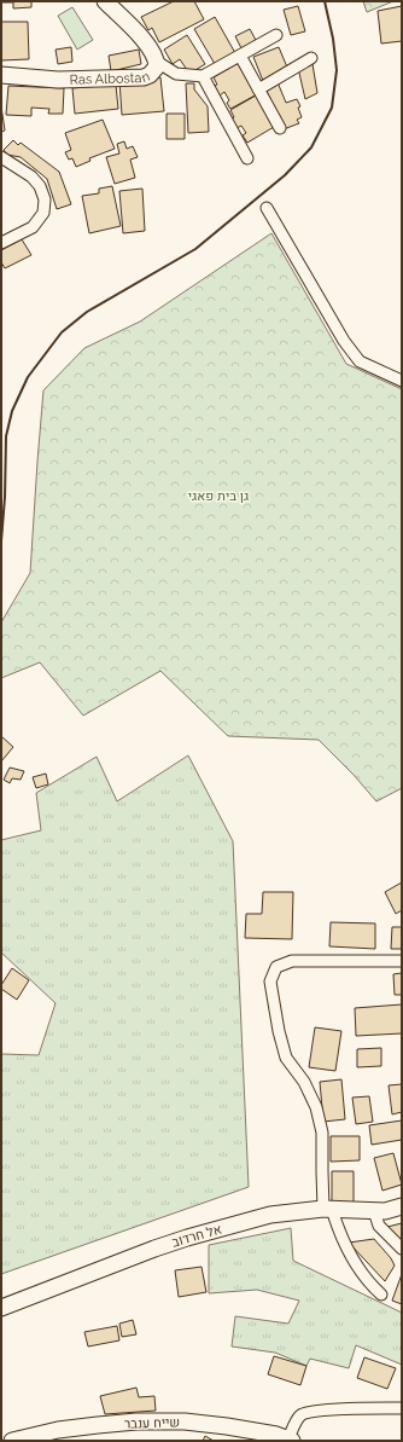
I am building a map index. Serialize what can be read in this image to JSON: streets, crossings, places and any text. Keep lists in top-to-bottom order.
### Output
{
  "streets": {
    "street": ["Ras Albostan", "אל חרדוב", "שייח ענבר"]
  },
  "parks": ["גן בית פאגי"]
}
